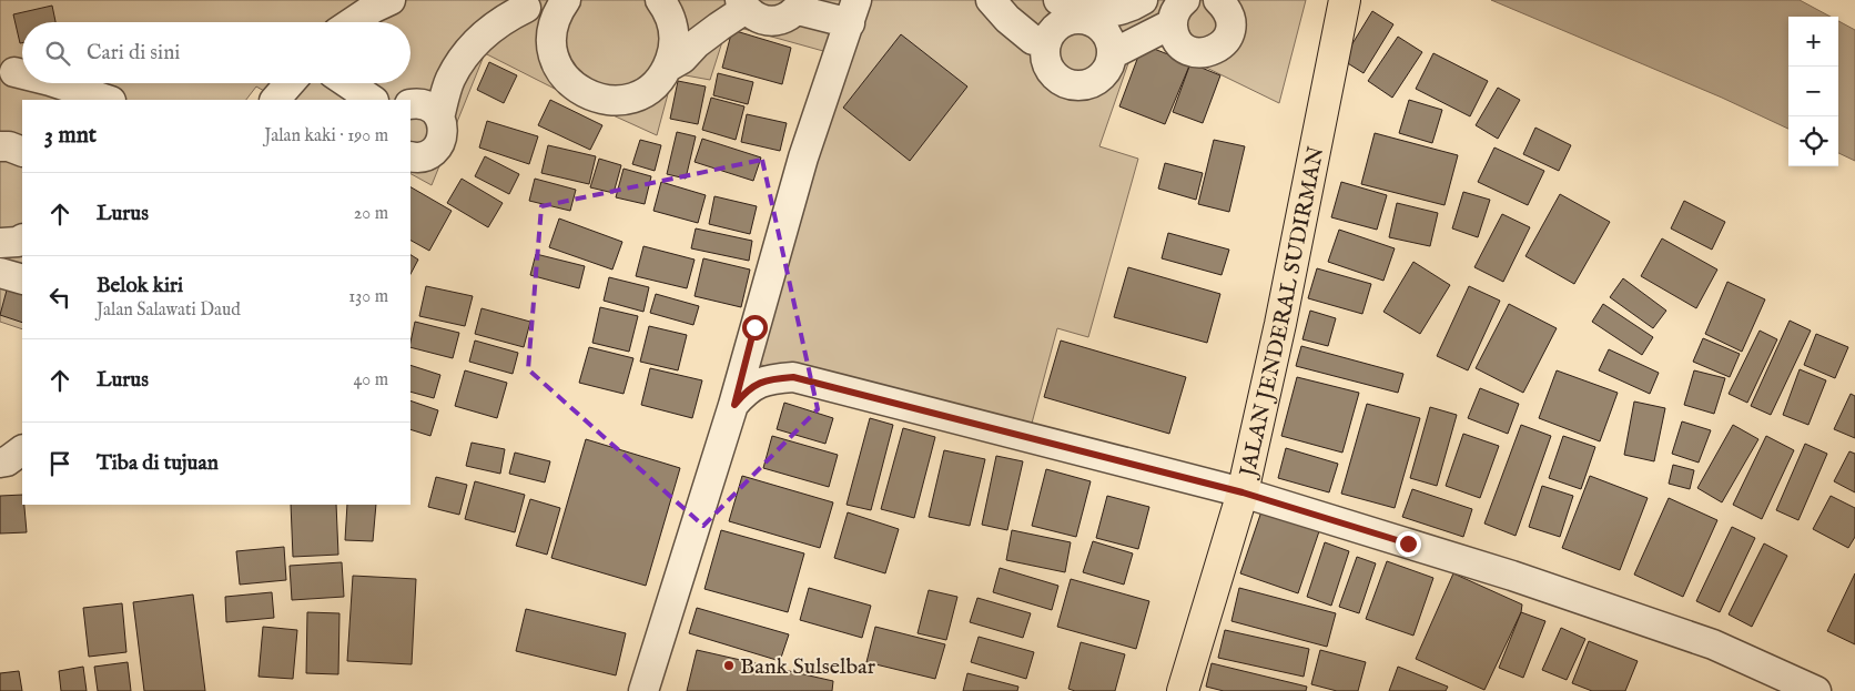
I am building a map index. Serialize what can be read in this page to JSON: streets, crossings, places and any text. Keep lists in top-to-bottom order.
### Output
{
  "streets": {
    "highway": ["JALAN JENDERAL SUDIRMAN"]
  },
  "places": ["Bank Sulselbar"],
  "page": {
    "map_buttons": ["+", "−"],
    "search": "Cari di sini",
    "heading": ["3 mnt", "Jalan kaki · 190 m"],
    "list": [
      ["Lurus", "20 m"],
      ["Belok kiri", "Jalan Salawati Daud", "130 m"],
      ["Lurus", "40 m"],
      "Tiba di tujuan"
    ]
  }
}
